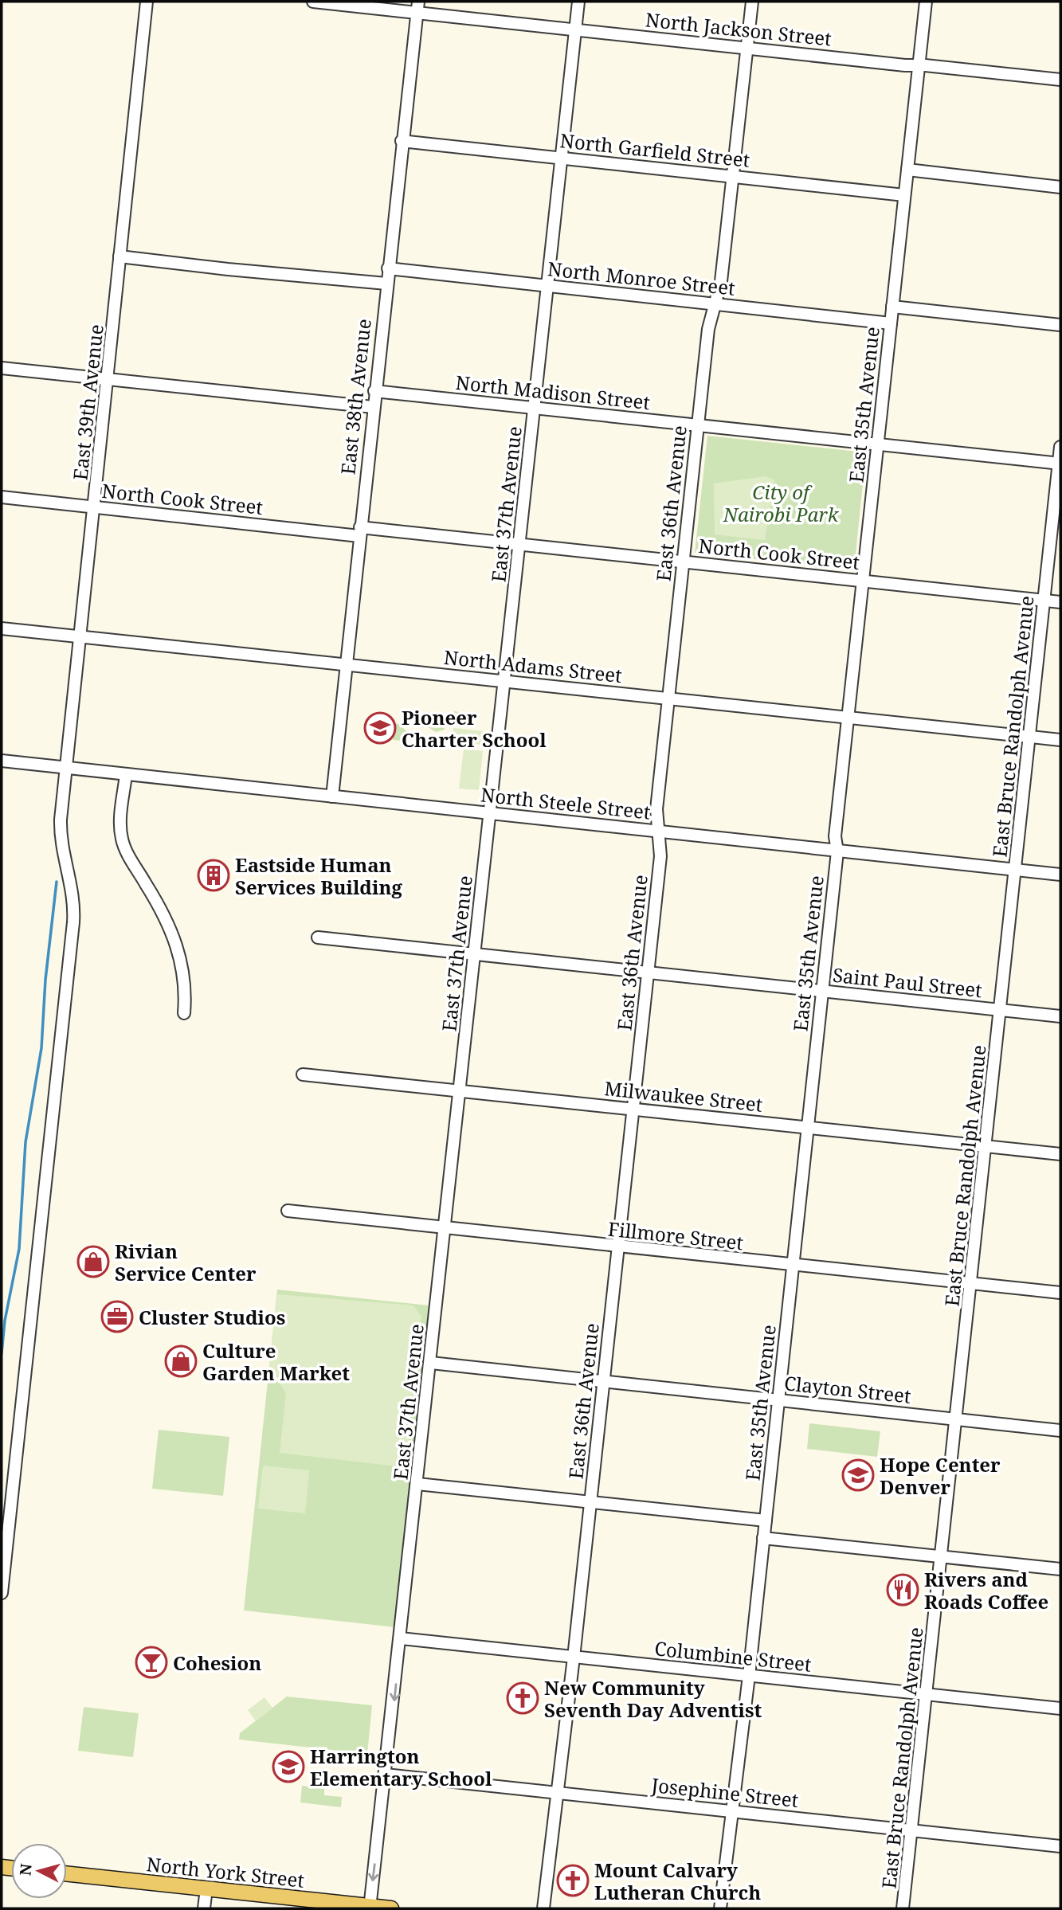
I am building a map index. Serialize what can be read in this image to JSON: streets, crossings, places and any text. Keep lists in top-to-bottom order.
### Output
{
  "streets": {
    "main road": ["North York Street"],
    "street": [
      "North Jackson Street",
      "North Garfield Street",
      "North Monroe Street",
      "North Madison Street",
      "East 38th Avenue",
      "East 39th Avenue",
      "East 35th Avenue",
      "North Cook Street",
      "East 36th Avenue",
      "East 37th Avenue",
      "North Adams Street",
      "East Bruce Randolph Avenue",
      "North Steele Street",
      "Saint Paul Street",
      "Milwaukee Street",
      "Fillmore Street",
      "Clayton Street",
      "Columbine Street",
      "Josephine Street"
    ]
  },
  "crossings": [
    ["North Jackson Street", "East 38th Avenue"],
    ["North Jackson Street", "East 35th Avenue"],
    ["North Jackson Street", "East 36th Avenue"],
    ["North Jackson Street", "East 37th Avenue"],
    ["North Garfield Street", "East 38th Avenue"],
    ["North Garfield Street", "East 35th Avenue"],
    ["North Garfield Street", "East 36th Avenue"],
    ["North Garfield Street", "East 37th Avenue"],
    ["North Monroe Street", "East 38th Avenue"],
    ["North Monroe Street", "East 35th Avenue"],
    ["North Monroe Street", "East 36th Avenue"],
    ["North Monroe Street", "East 37th Avenue"],
    ["North Madison Street", "East 38th Avenue"],
    ["North Madison Street", "East 35th Avenue"],
    ["North Madison Street", "East 36th Avenue"],
    ["North Madison Street", "East 37th Avenue"],
    ["North Madison Street", "East Bruce Randolph Avenue"],
    ["East 38th Avenue", "North Cook Street"],
    ["East 38th Avenue", "North Adams Street"],
    ["East 38th Avenue", "North Steele Street"],
    ["East 39th Avenue", "North Cook Street"],
    ["East 39th Avenue", "North Adams Street"],
    ["East 39th Avenue", "North Steele Street"],
    ["East 35th Avenue", "North Cook Street"],
    ["East 35th Avenue", "North Adams Street"],
    ["East 35th Avenue", "North Steele Street"],
    ["East 35th Avenue", "Saint Paul Street"],
    ["East 35th Avenue", "Milwaukee Street"],
    ["East 35th Avenue", "Fillmore Street"],
    ["East 35th Avenue", "Clayton Street"],
    ["East 35th Avenue", "Columbine Street"],
    ["East 35th Avenue", "Josephine Street"],
    ["North Cook Street", "East 36th Avenue"],
    ["North Cook Street", "East 37th Avenue"],
    ["North Cook Street", "East Bruce Randolph Avenue"],
    ["East 36th Avenue", "North Adams Street"],
    ["East 36th Avenue", "North Steele Street"],
    ["East 36th Avenue", "Saint Paul Street"],
    ["East 36th Avenue", "Milwaukee Street"],
    ["East 36th Avenue", "Fillmore Street"],
    ["East 36th Avenue", "Clayton Street"],
    ["East 36th Avenue", "Columbine Street"],
    ["East 36th Avenue", "Josephine Street"],
    ["East 37th Avenue", "North Adams Street"],
    ["East 37th Avenue", "North Steele Street"],
    ["East 37th Avenue", "Saint Paul Street"],
    ["East 37th Avenue", "Milwaukee Street"],
    ["East 37th Avenue", "Fillmore Street"],
    ["East 37th Avenue", "Clayton Street"],
    ["East 37th Avenue", "Columbine Street"],
    ["East 37th Avenue", "Josephine Street"],
    ["East 37th Avenue", "North York Street"],
    ["North Adams Street", "East Bruce Randolph Avenue"],
    ["East Bruce Randolph Avenue", "North Steele Street"],
    ["East Bruce Randolph Avenue", "Saint Paul Street"],
    ["East Bruce Randolph Avenue", "Milwaukee Street"],
    ["East Bruce Randolph Avenue", "Fillmore Street"],
    ["East Bruce Randolph Avenue", "Clayton Street"],
    ["East Bruce Randolph Avenue", "Columbine Street"],
    ["East Bruce Randolph Avenue", "Josephine Street"]
  ],
  "parks": ["City of Nairobi Park"],
  "places": {
    "school or university": ["Pioneer Charter School", "Hope Center Denver", "Harrington Elementary School"],
    "building": ["Eastside Human Services Building"],
    "shop": ["Rivian Service Center", "Culture Garden Market"],
    "office": ["Cluster Studios"],
    "restaurant": ["Rivers and Roads Coffee"],
    "bar": ["Cohesion"],
    "church": ["New Community Seventh Day Adventist", "Mount Calvary Lutheran Church"]
  },
  "north": "left"
}
